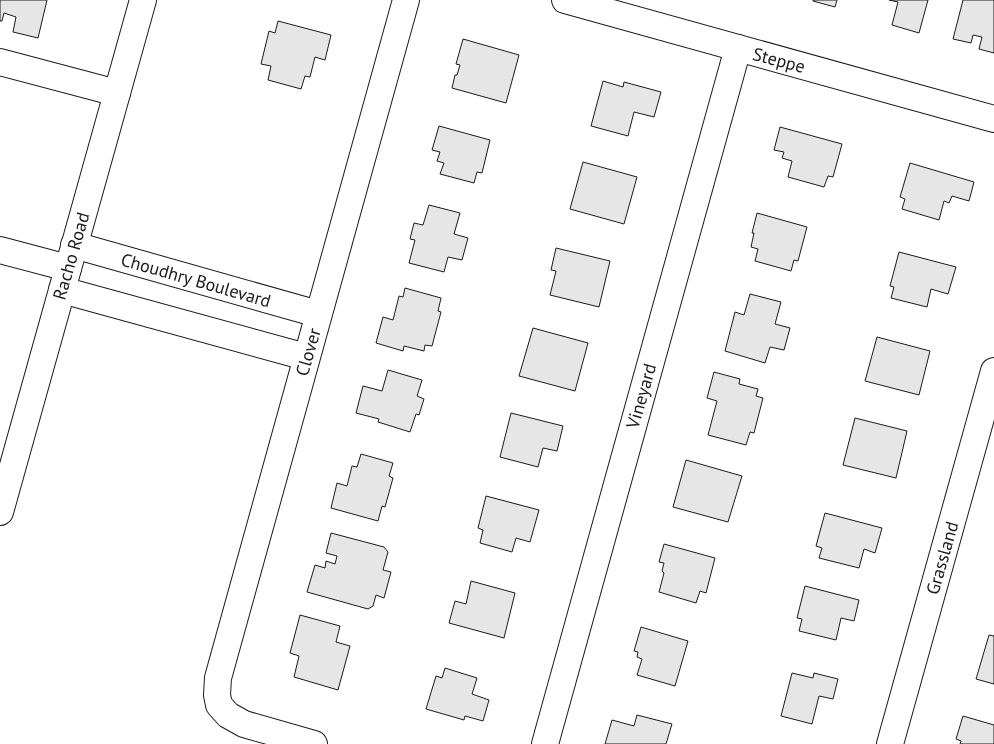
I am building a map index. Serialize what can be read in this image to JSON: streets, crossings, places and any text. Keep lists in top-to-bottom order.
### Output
{
  "streets": {
    "street": [
      "Steppe",
      "Racho Road",
      "Choudhry Boulevard",
      "Clover",
      "Vineyard",
      "Grassland"
    ]
  },
  "crossings": [
    ["Steppe", "Vineyard"],
    ["Racho Road", "Choudhry Boulevard"],
    ["Choudhry Boulevard", "Clover"]
  ]
}
